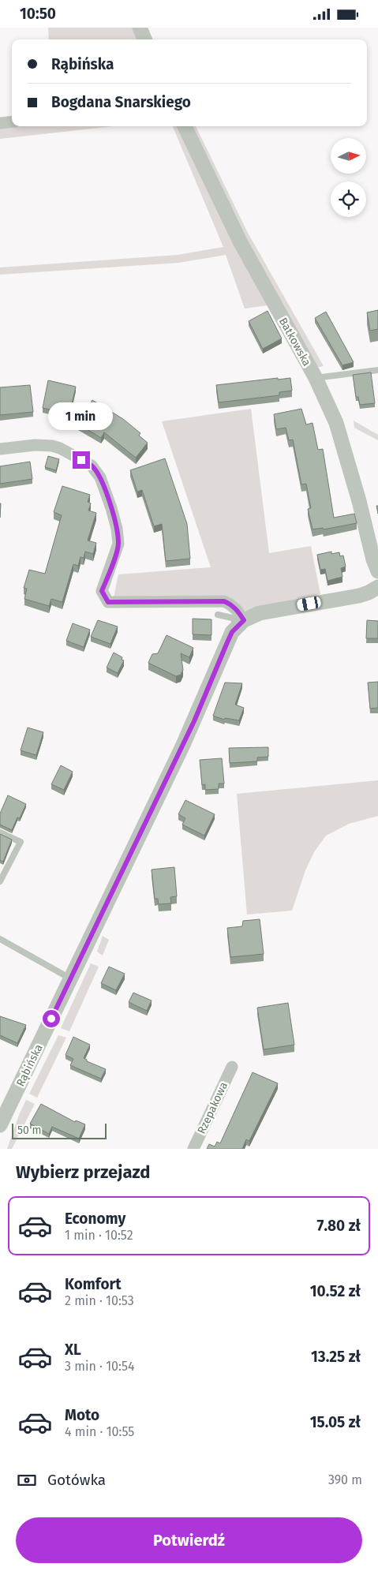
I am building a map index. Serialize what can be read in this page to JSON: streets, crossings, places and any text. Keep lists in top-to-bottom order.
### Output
{
  "streets": {
    "street": ["Batkowska", "Rąbińska", "Rzepakowa"]
  },
  "scale_bar": "50 m",
  "north": "right",
  "page": {
    "status": "10:50",
    "banner": ["Rąbińska", "Bogdana Snarskiego"],
    "bubble": "1 min",
    "scale": "50 m",
    "heading": "Wybierz przejazd",
    "list": [
      {
        "name": "Economy",
        "note": "1 min · 10:52",
        "value": "7.80 zł"
      },
      {
        "name": "Komfort",
        "note": "2 min · 10:53",
        "value": "10.52 zł"
      },
      {
        "name": "XL",
        "note": "3 min · 10:54",
        "value": "13.25 zł"
      },
      {
        "name": "Moto",
        "note": "4 min · 10:55",
        "value": "15.05 zł"
      }
    ],
    "pay": ["Gotówka", "390 m"],
    "buttons": "Potwierdź"
  }
}
